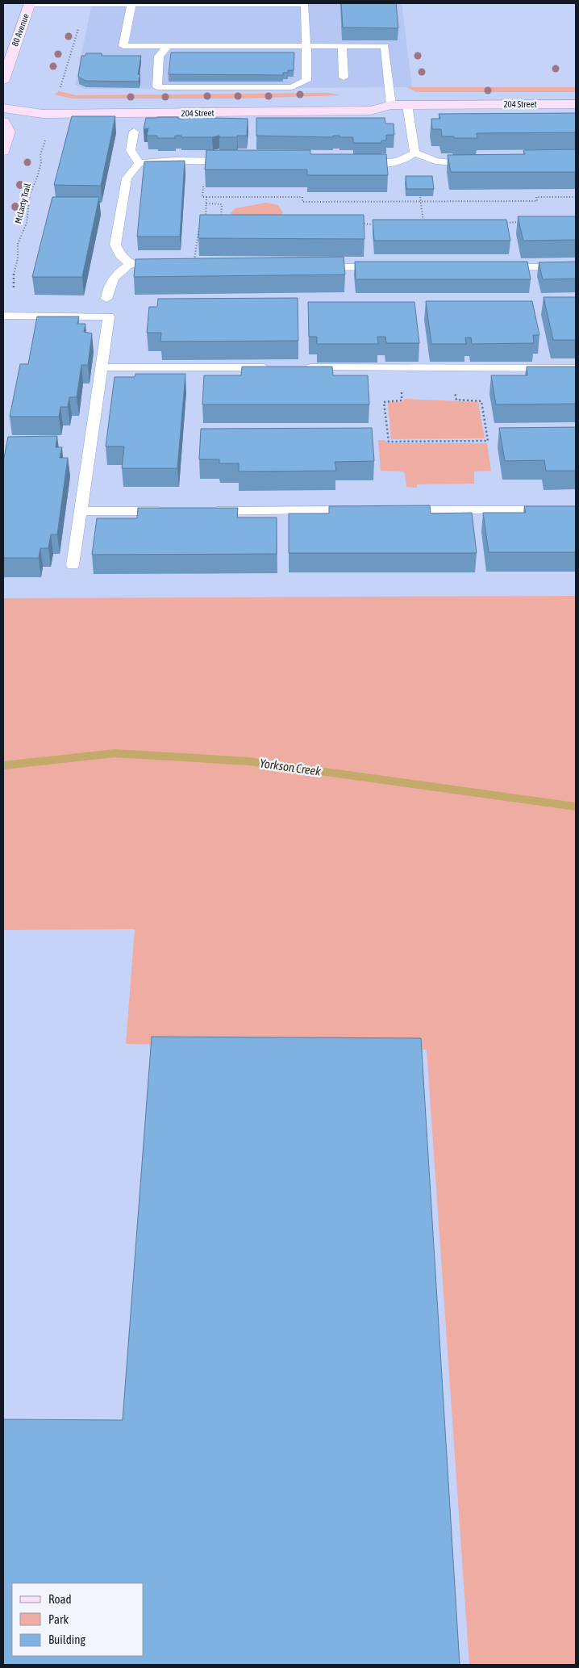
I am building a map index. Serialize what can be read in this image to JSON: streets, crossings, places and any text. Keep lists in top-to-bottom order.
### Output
{
  "streets": {
    "street": ["80 Avenue", "204 Street"],
    "path": ["McLarty Trail"]
  },
  "water": ["Yorkson Creek"],
  "legend": ["Road", "Park", "Building"]
}
